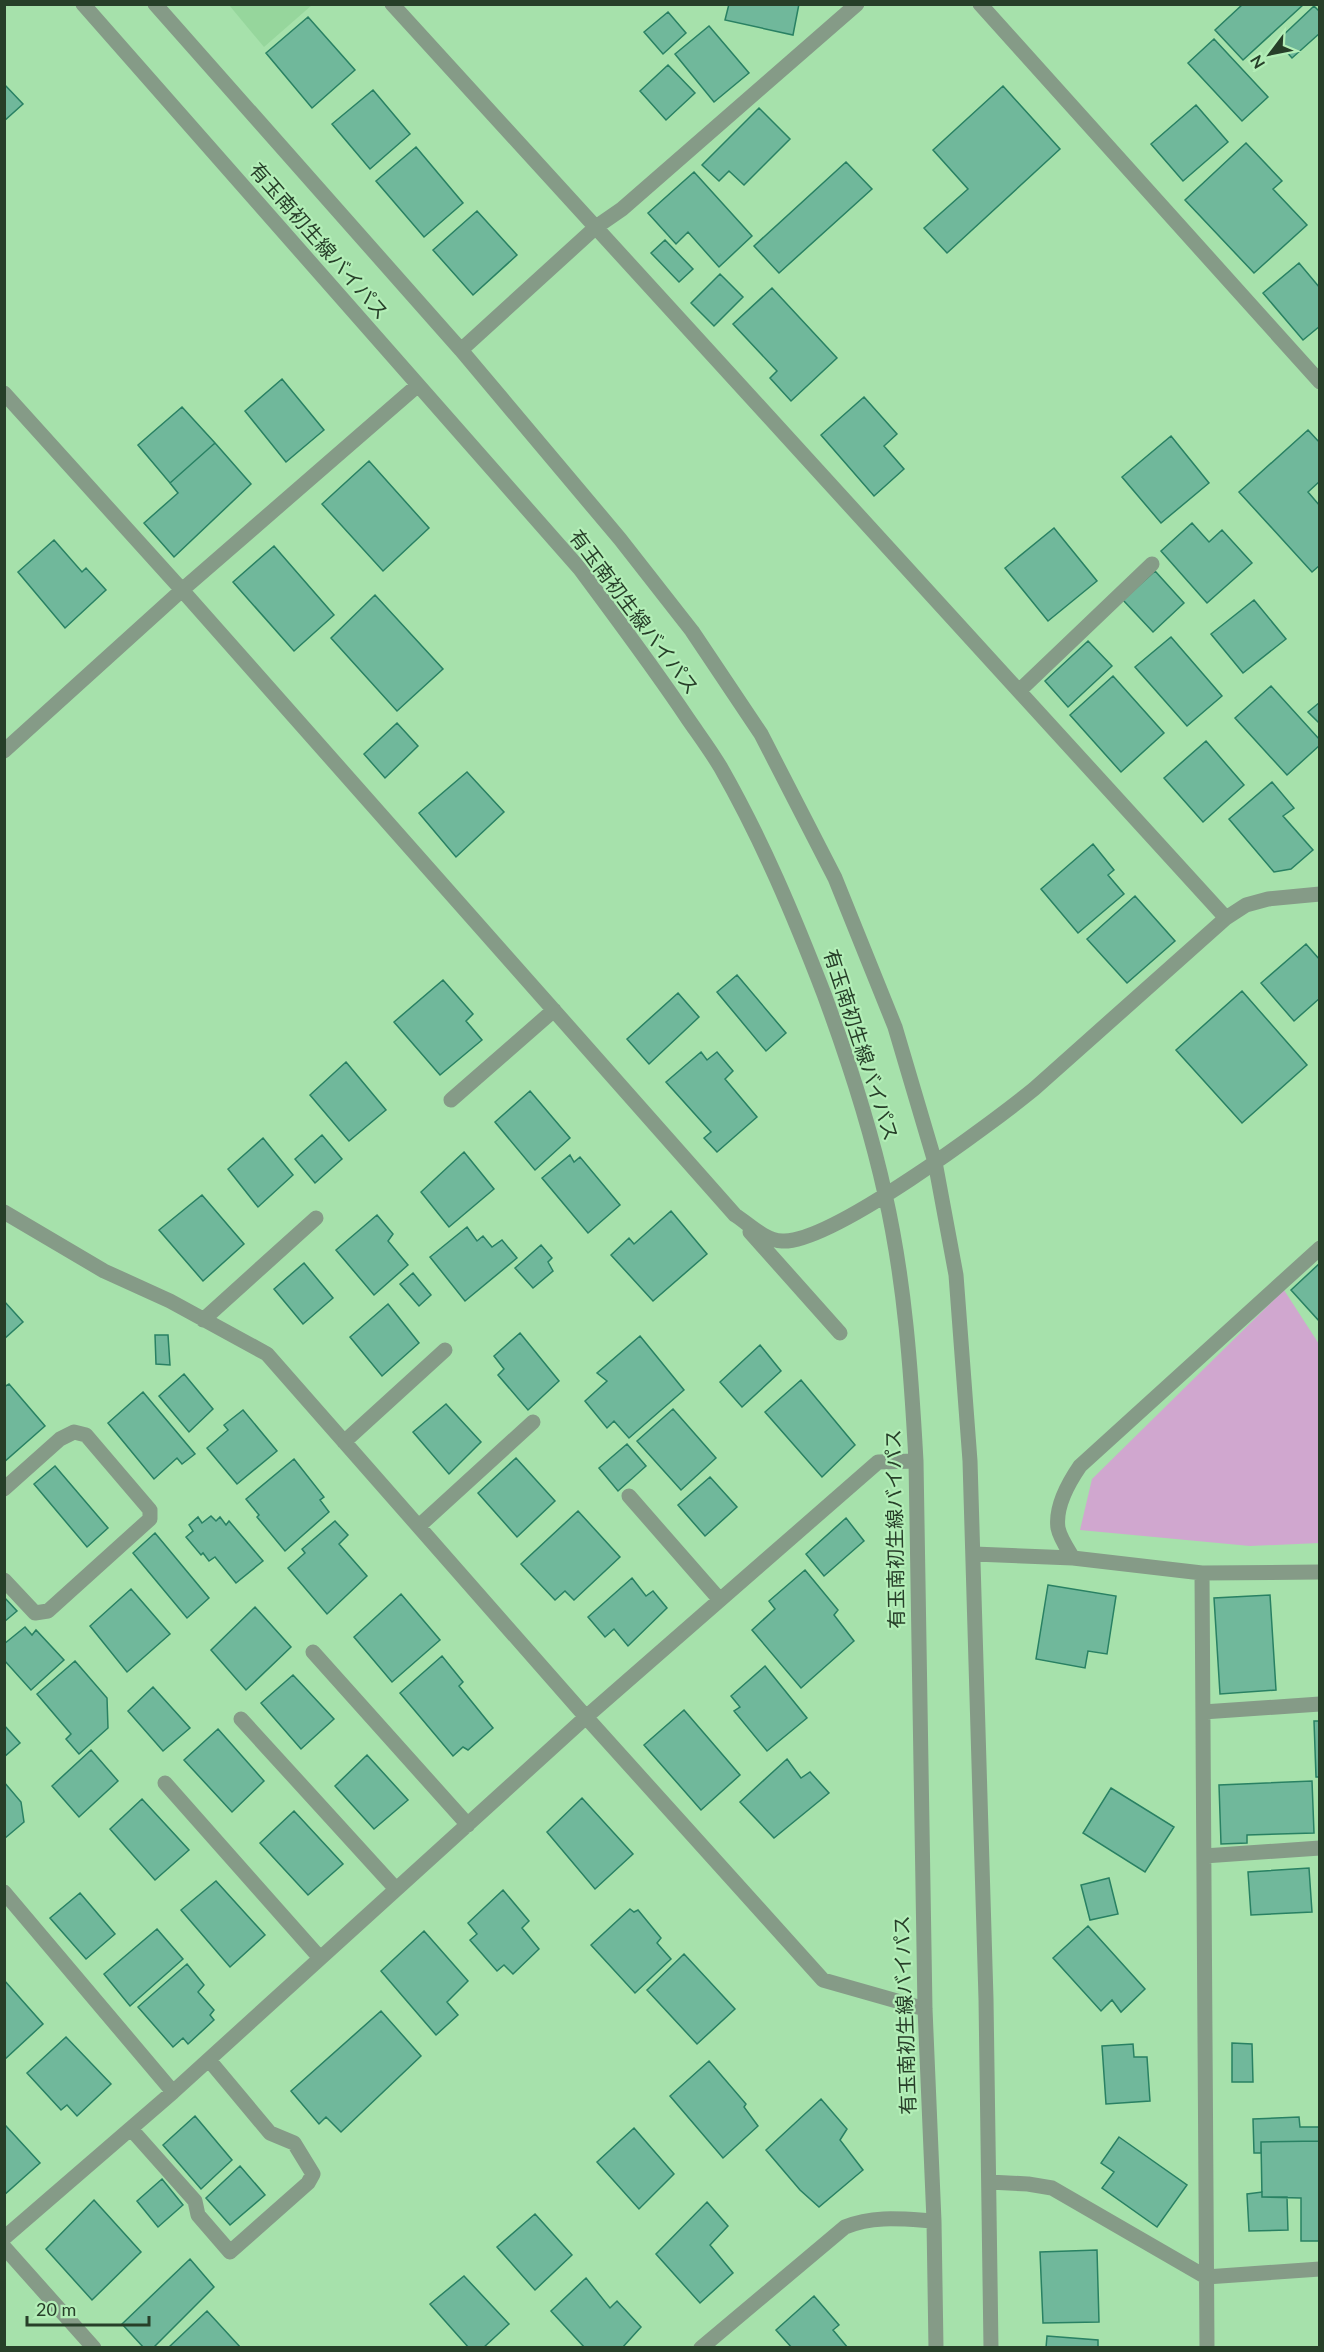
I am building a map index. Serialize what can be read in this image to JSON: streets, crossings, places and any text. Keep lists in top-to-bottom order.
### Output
{
  "streets": {
    "street": ["有玉南初生線バイパス"]
  },
  "scale_bar": "20 m",
  "north": "bottom left"
}
